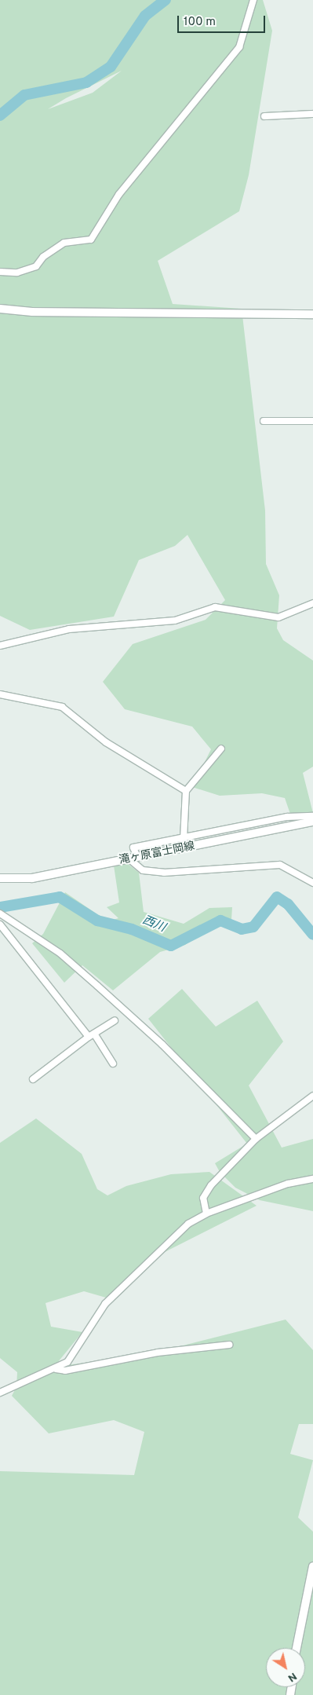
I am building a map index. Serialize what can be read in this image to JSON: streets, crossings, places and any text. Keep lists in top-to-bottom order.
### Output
{
  "streets": {
    "street": ["滝ヶ原富士岡線"]
  },
  "water": ["西川"],
  "scale_bar": "100 m",
  "north": "bottom right"
}
